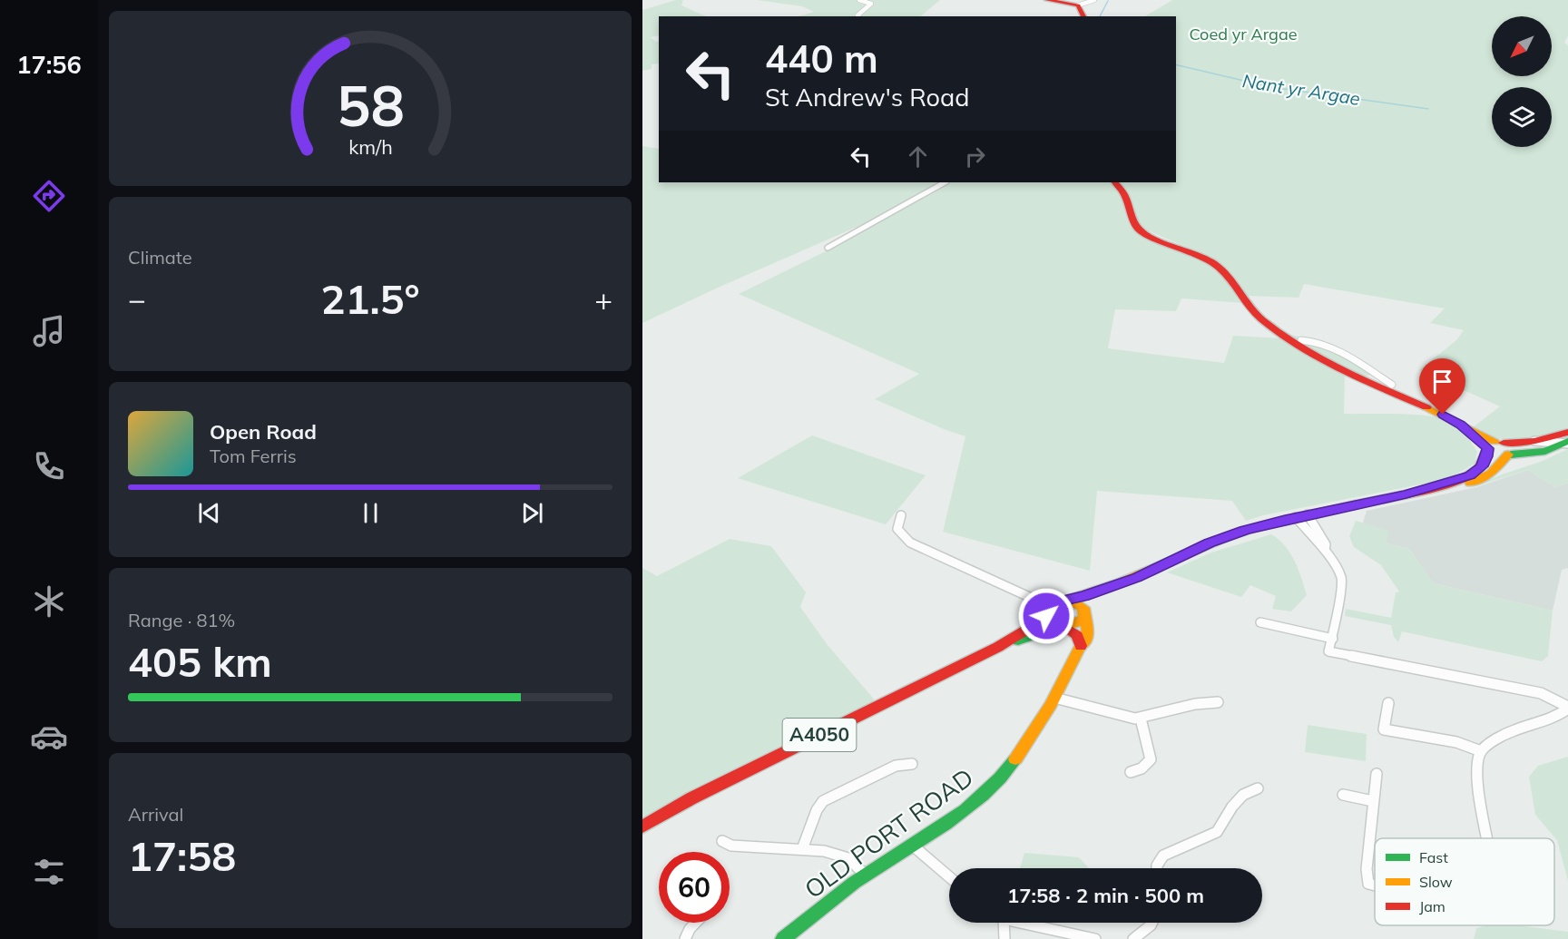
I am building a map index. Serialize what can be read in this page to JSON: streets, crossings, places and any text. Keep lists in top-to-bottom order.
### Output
{
  "streets": {
    "main road": ["A4050", "OLD PORT ROAD"]
  },
  "crossings": [
    ["A4050", "OLD PORT ROAD"]
  ],
  "water": ["Nant yr Argae"],
  "parks": ["Coed yr Argae"],
  "legend": ["Fast", "Slow", "Jam"],
  "north": "bottom left",
  "page": {
    "tabs": "17:56",
    "turn": ["440 m", "St Andrew's Road"],
    "tile": [
      "Climate",
      ["Range · 81%", "405 km"],
      ["Arrival", "17:58"]
    ],
    "heat": ["−", "21.5°", "+"],
    "song": ["Open Road", "Tom Ferris"],
    "limit": "60",
    "trip": "17:58 · 2 min · 500 m",
    "gauge": ["58", "km/h"]
  }
}
